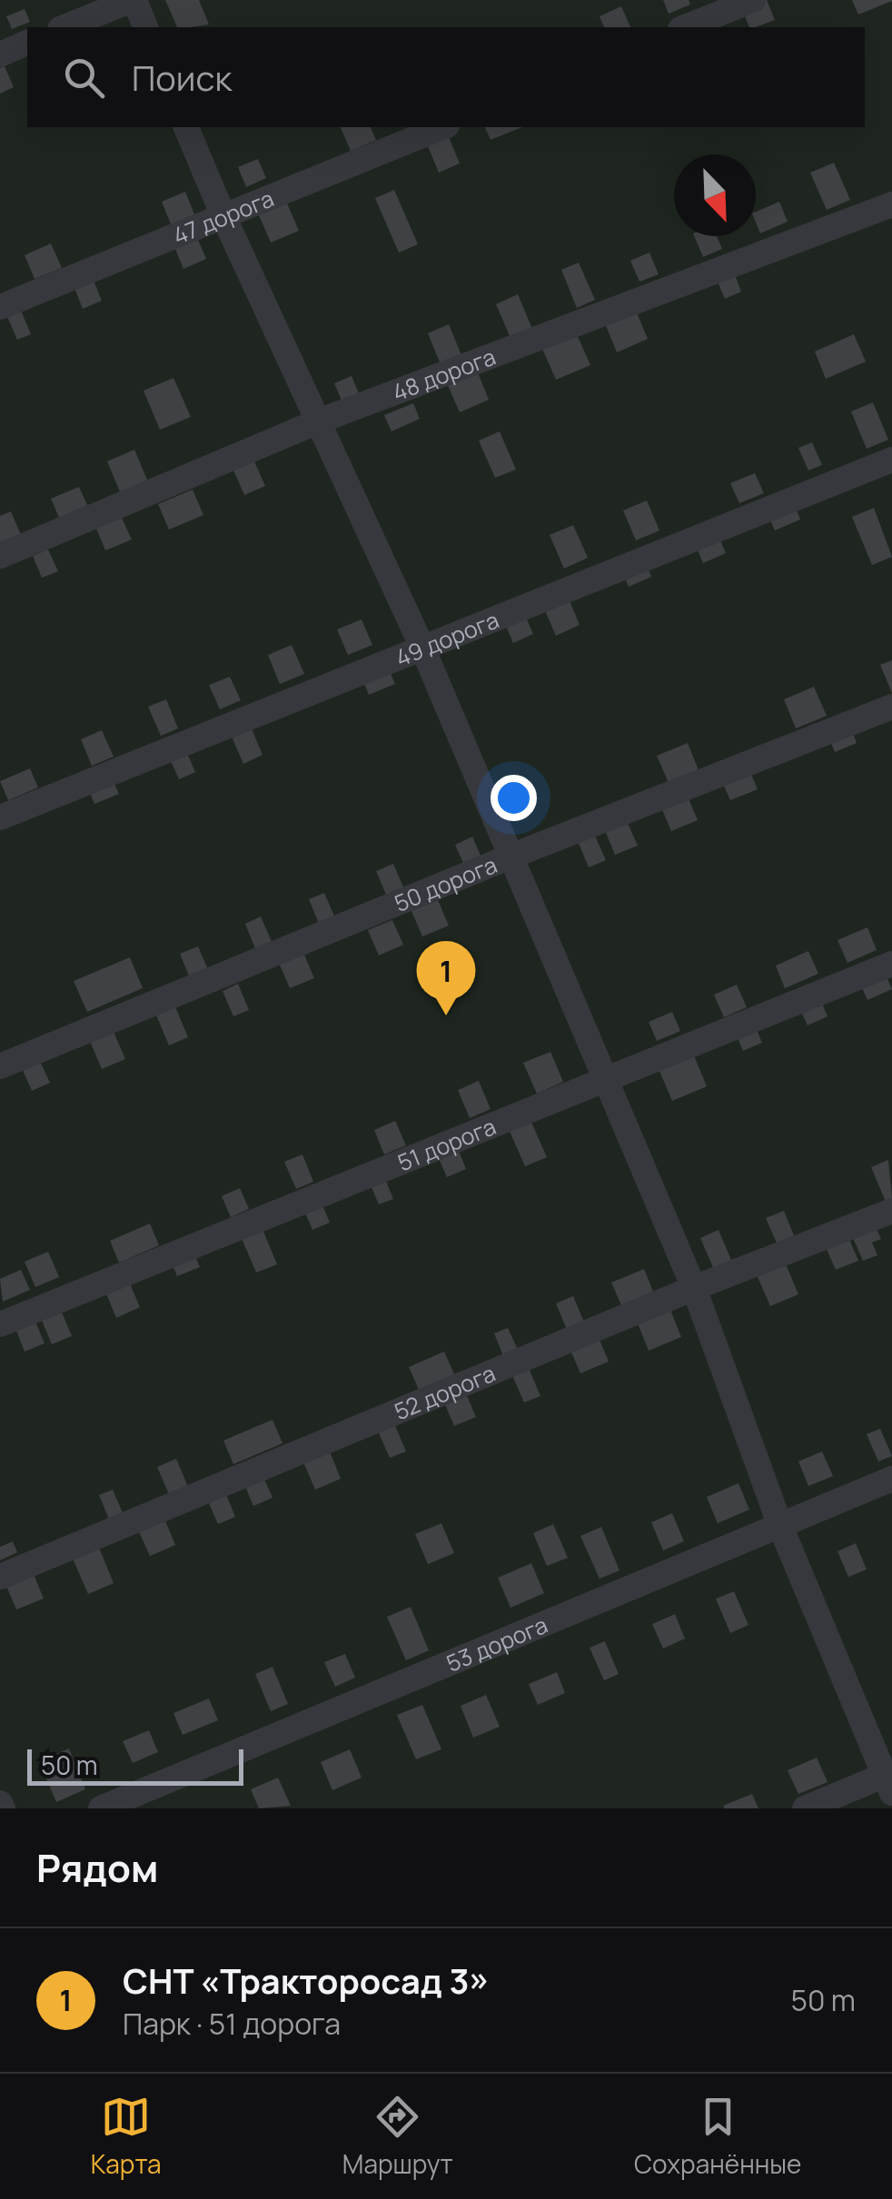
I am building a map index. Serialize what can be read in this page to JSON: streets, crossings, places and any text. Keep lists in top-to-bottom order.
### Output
{
  "streets": {
    "street": [
      "47 дорога",
      "48 дорога",
      "49 дорога",
      "50 дорога",
      "51 дорога",
      "52 дорога",
      "53 дорога"
    ]
  },
  "scale_bar": "50 m",
  "north": "bottom right",
  "page": {
    "search": "Поиск",
    "pins": "1",
    "scale": "50 m",
    "heading": "Рядом",
    "list": [
      {
        "mark": "1",
        "name": "СНТ «Тракторосад 3»",
        "note": "Парк · 51 дорога",
        "value": "50 m"
      }
    ],
    "nav": ["Карта", "Маршрут", "Сохранённые"]
  }
}
